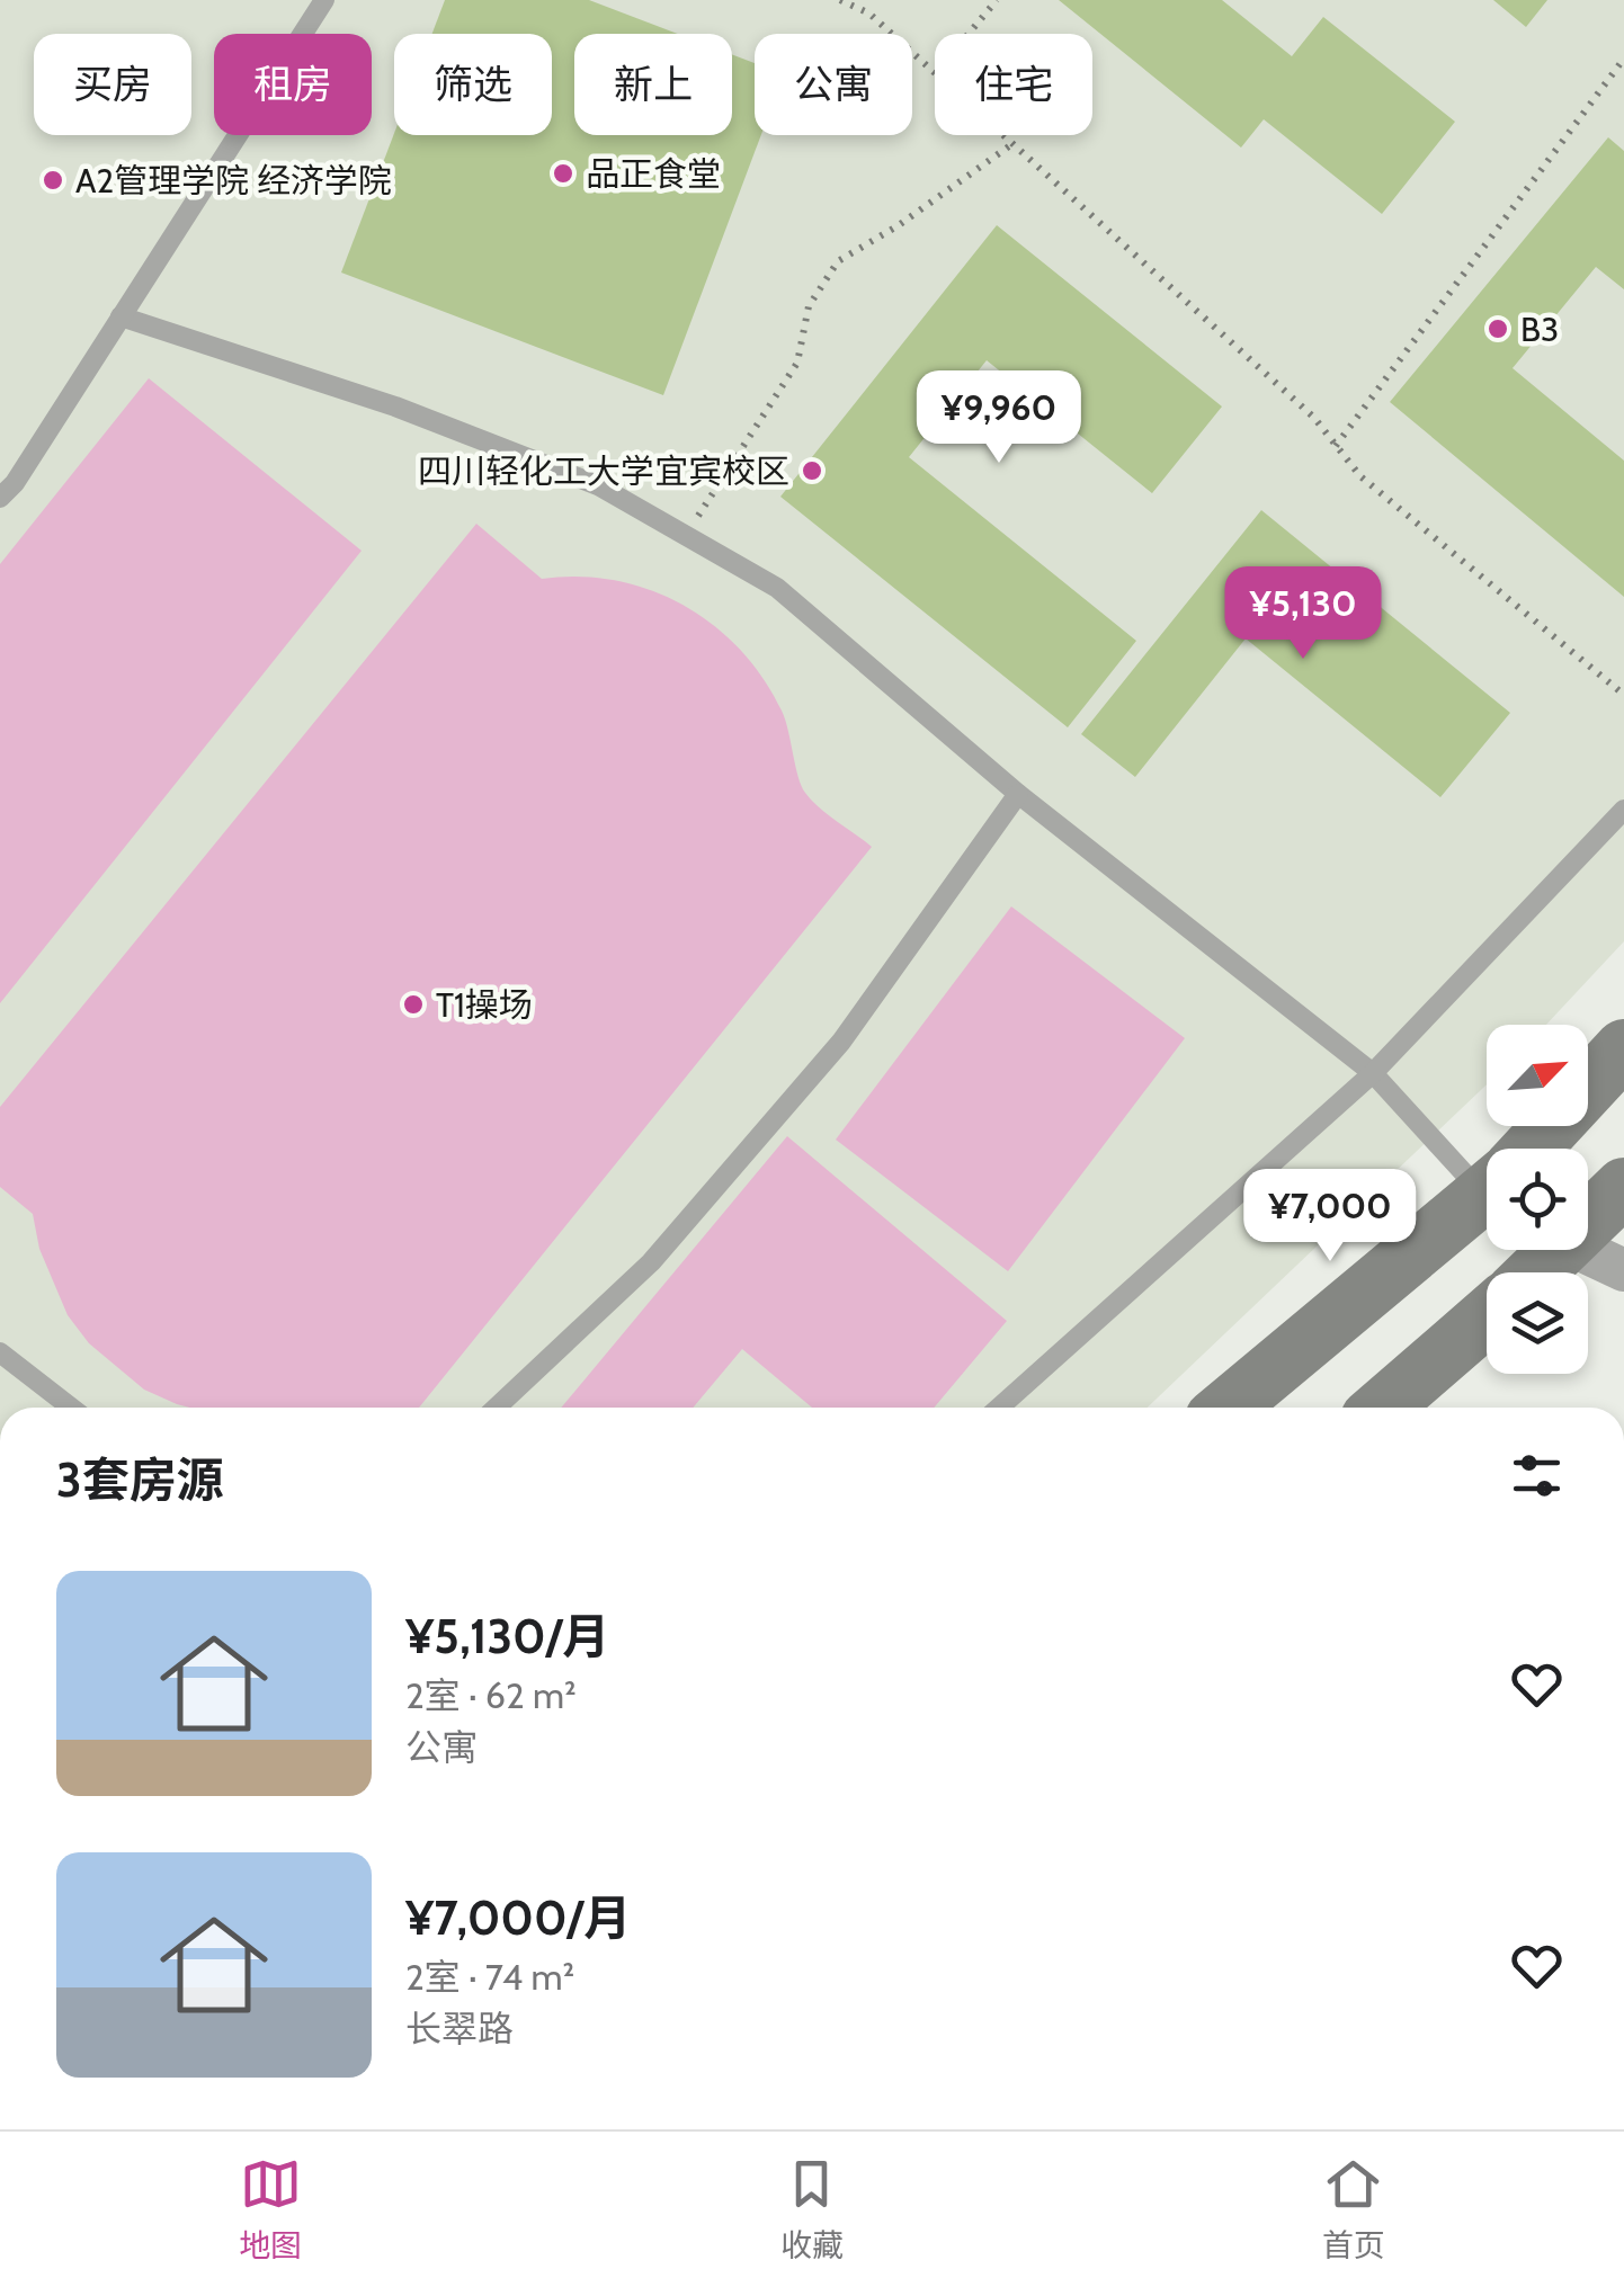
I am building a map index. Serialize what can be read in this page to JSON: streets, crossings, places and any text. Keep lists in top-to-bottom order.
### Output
{
  "places": [
    "品正食堂",
    "A2管理学院 经济学院",
    "B3",
    "四川轻化工大学宜宾校区",
    "T1操场"
  ],
  "north": "top right",
  "page": {
    "chip": [
      "买房",
      "租房",
      "筛选",
      "新上",
      "公寓",
      "住宅"
    ],
    "price": ["¥9,960", "¥5,130", "¥7,000"],
    "heading": "3套房源",
    "list": [
      {
        "name": "¥5,130/月",
        "note": "2室 · 62 m² · 公寓"
      },
      {
        "name": "¥7,000/月",
        "note": "2室 · 74 m² · 长翠路"
      }
    ],
    "tabs": ["地图", "收藏", "首页"]
  }
}
